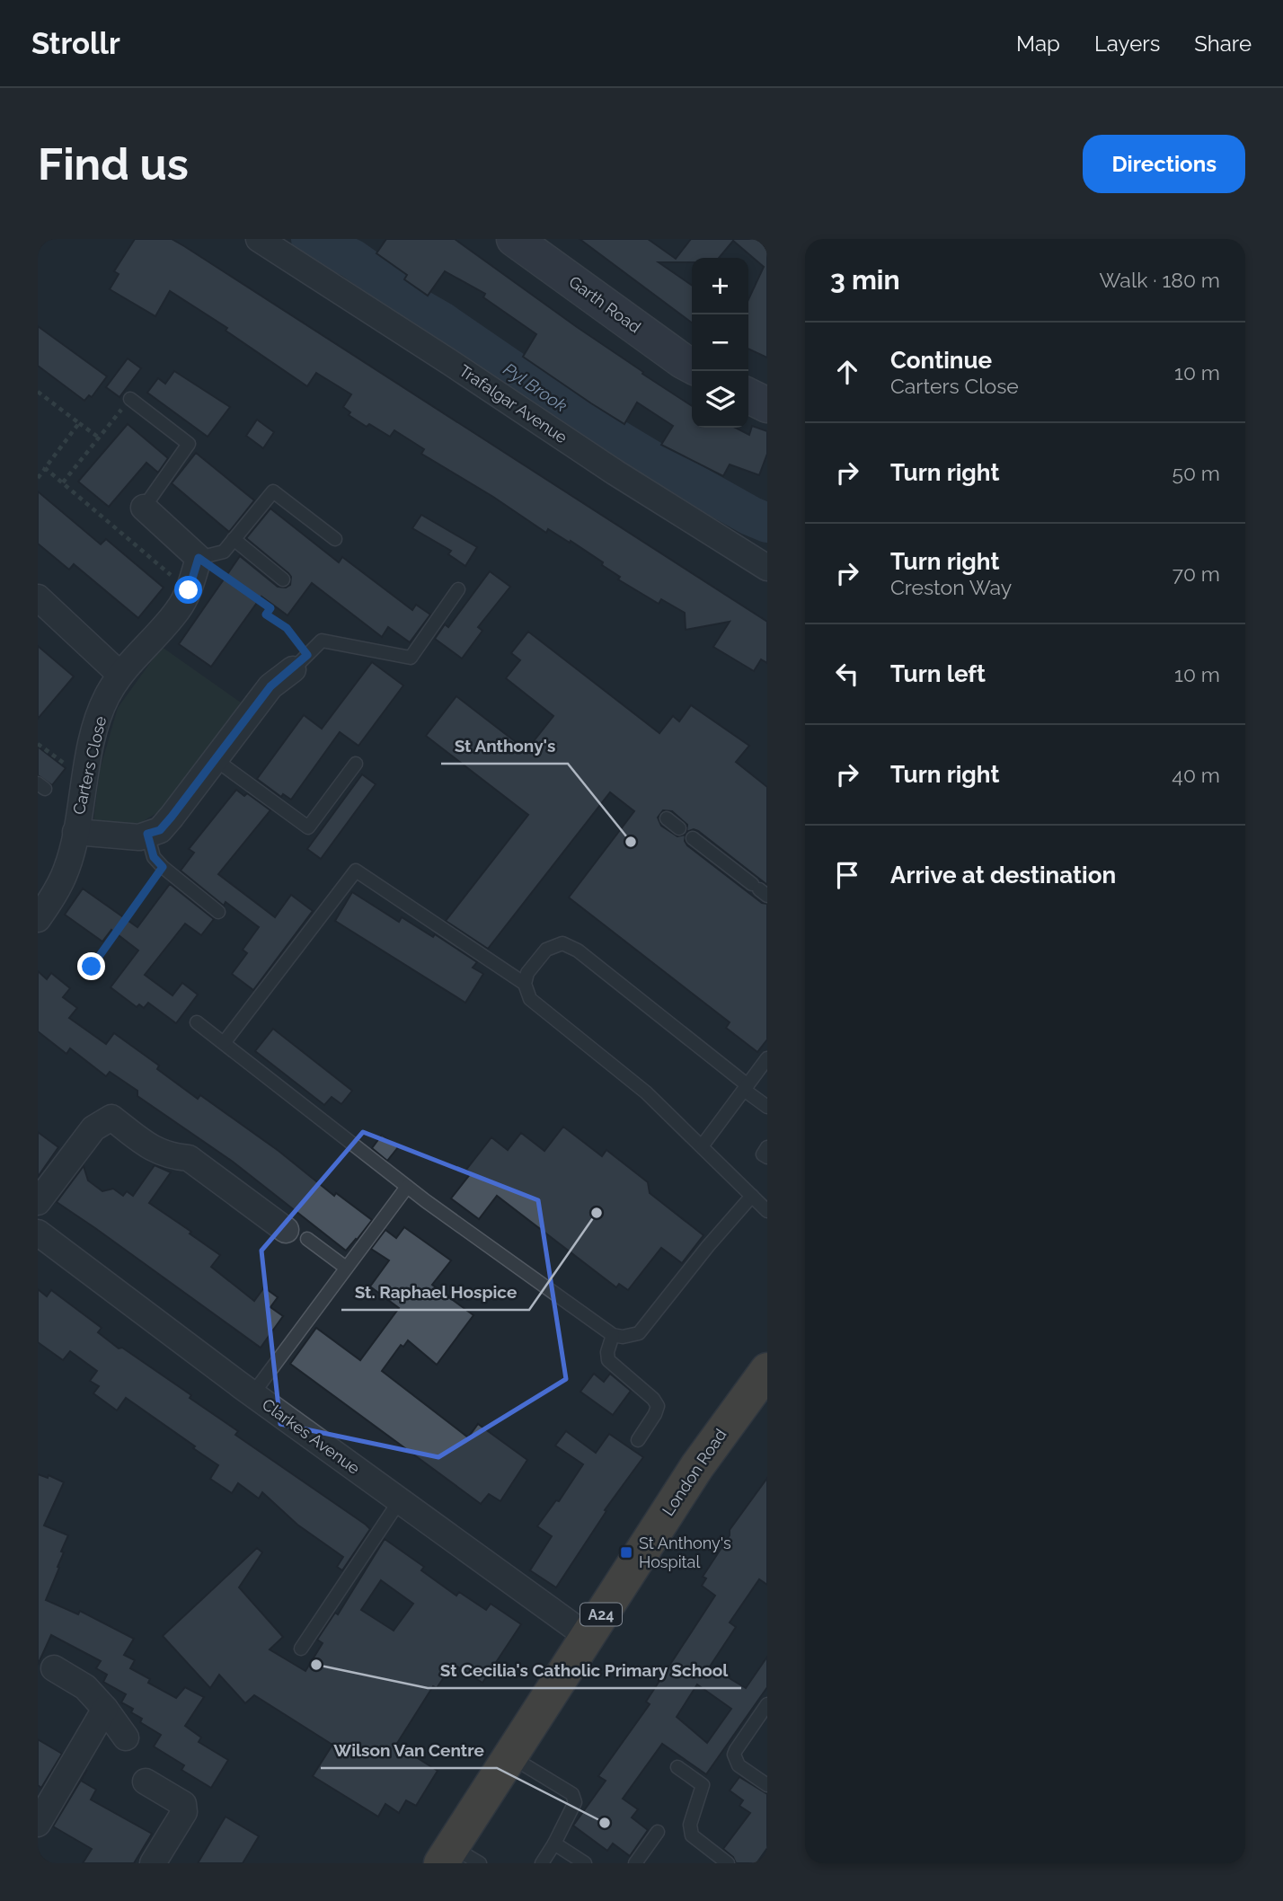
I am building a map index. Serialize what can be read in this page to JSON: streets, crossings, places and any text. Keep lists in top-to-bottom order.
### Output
{
  "streets": {
    "highway": ["London Road", "A24"],
    "street": [
      "Garth Road",
      "Trafalgar Avenue",
      "Carters Close",
      "Clarkes Avenue"
    ]
  },
  "crossings": [
    ["Clarkes Avenue", "London Road"]
  ],
  "water": ["Pyl Brook"],
  "places": {
    "other": [
      "St Anthony's",
      "St. Raphael Hospice",
      "St Cecilia's Catholic Primary School",
      "Wilson Van Centre"
    ],
    "transit": ["St Anthony's Hospital"]
  },
  "page": {
    "header": "Strollr",
    "nav": ["Map", "Layers", "Share"],
    "buttons": "Directions",
    "title": "Find us",
    "heading": ["3 min", "Walk · 180 m"],
    "map_buttons": ["+", "−"],
    "list": [
      ["Continue", "Carters Close", "10 m"],
      ["Turn right", "50 m"],
      ["Turn right", "Creston Way", "70 m"],
      ["Turn left", "10 m"],
      ["Turn right", "40 m"],
      "Arrive at destination"
    ]
  }
}
